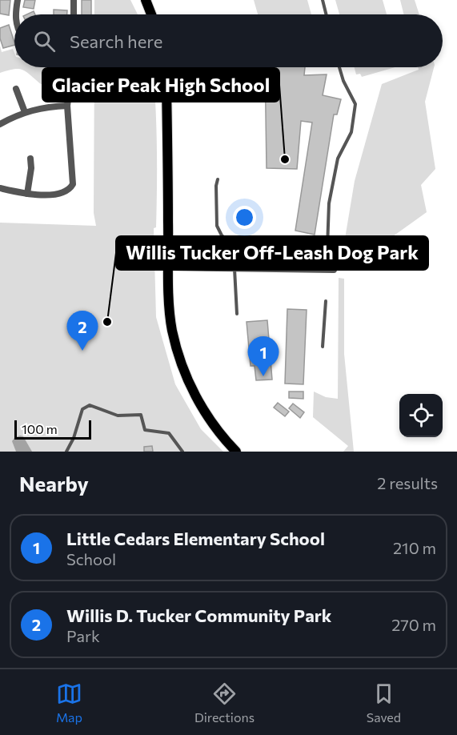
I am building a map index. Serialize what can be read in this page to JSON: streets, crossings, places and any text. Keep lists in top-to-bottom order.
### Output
{
  "places": ["Glacier Peak High School", "Willis Tucker Off-Leash Dog Park"],
  "scale_bar": "100 m",
  "page": {
    "search": "Search here",
    "pins": ["2", "1"],
    "scale": "100 m",
    "heading": ["Nearby", "2 results"],
    "list": [
      {
        "mark": "1",
        "name": "Little Cedars Elementary School",
        "note": "School",
        "value": "210 m"
      },
      {
        "mark": "2",
        "name": "Willis D. Tucker Community Park",
        "note": "Park",
        "value": "270 m"
      }
    ],
    "nav": ["Map", "Directions", "Saved"]
  }
}
